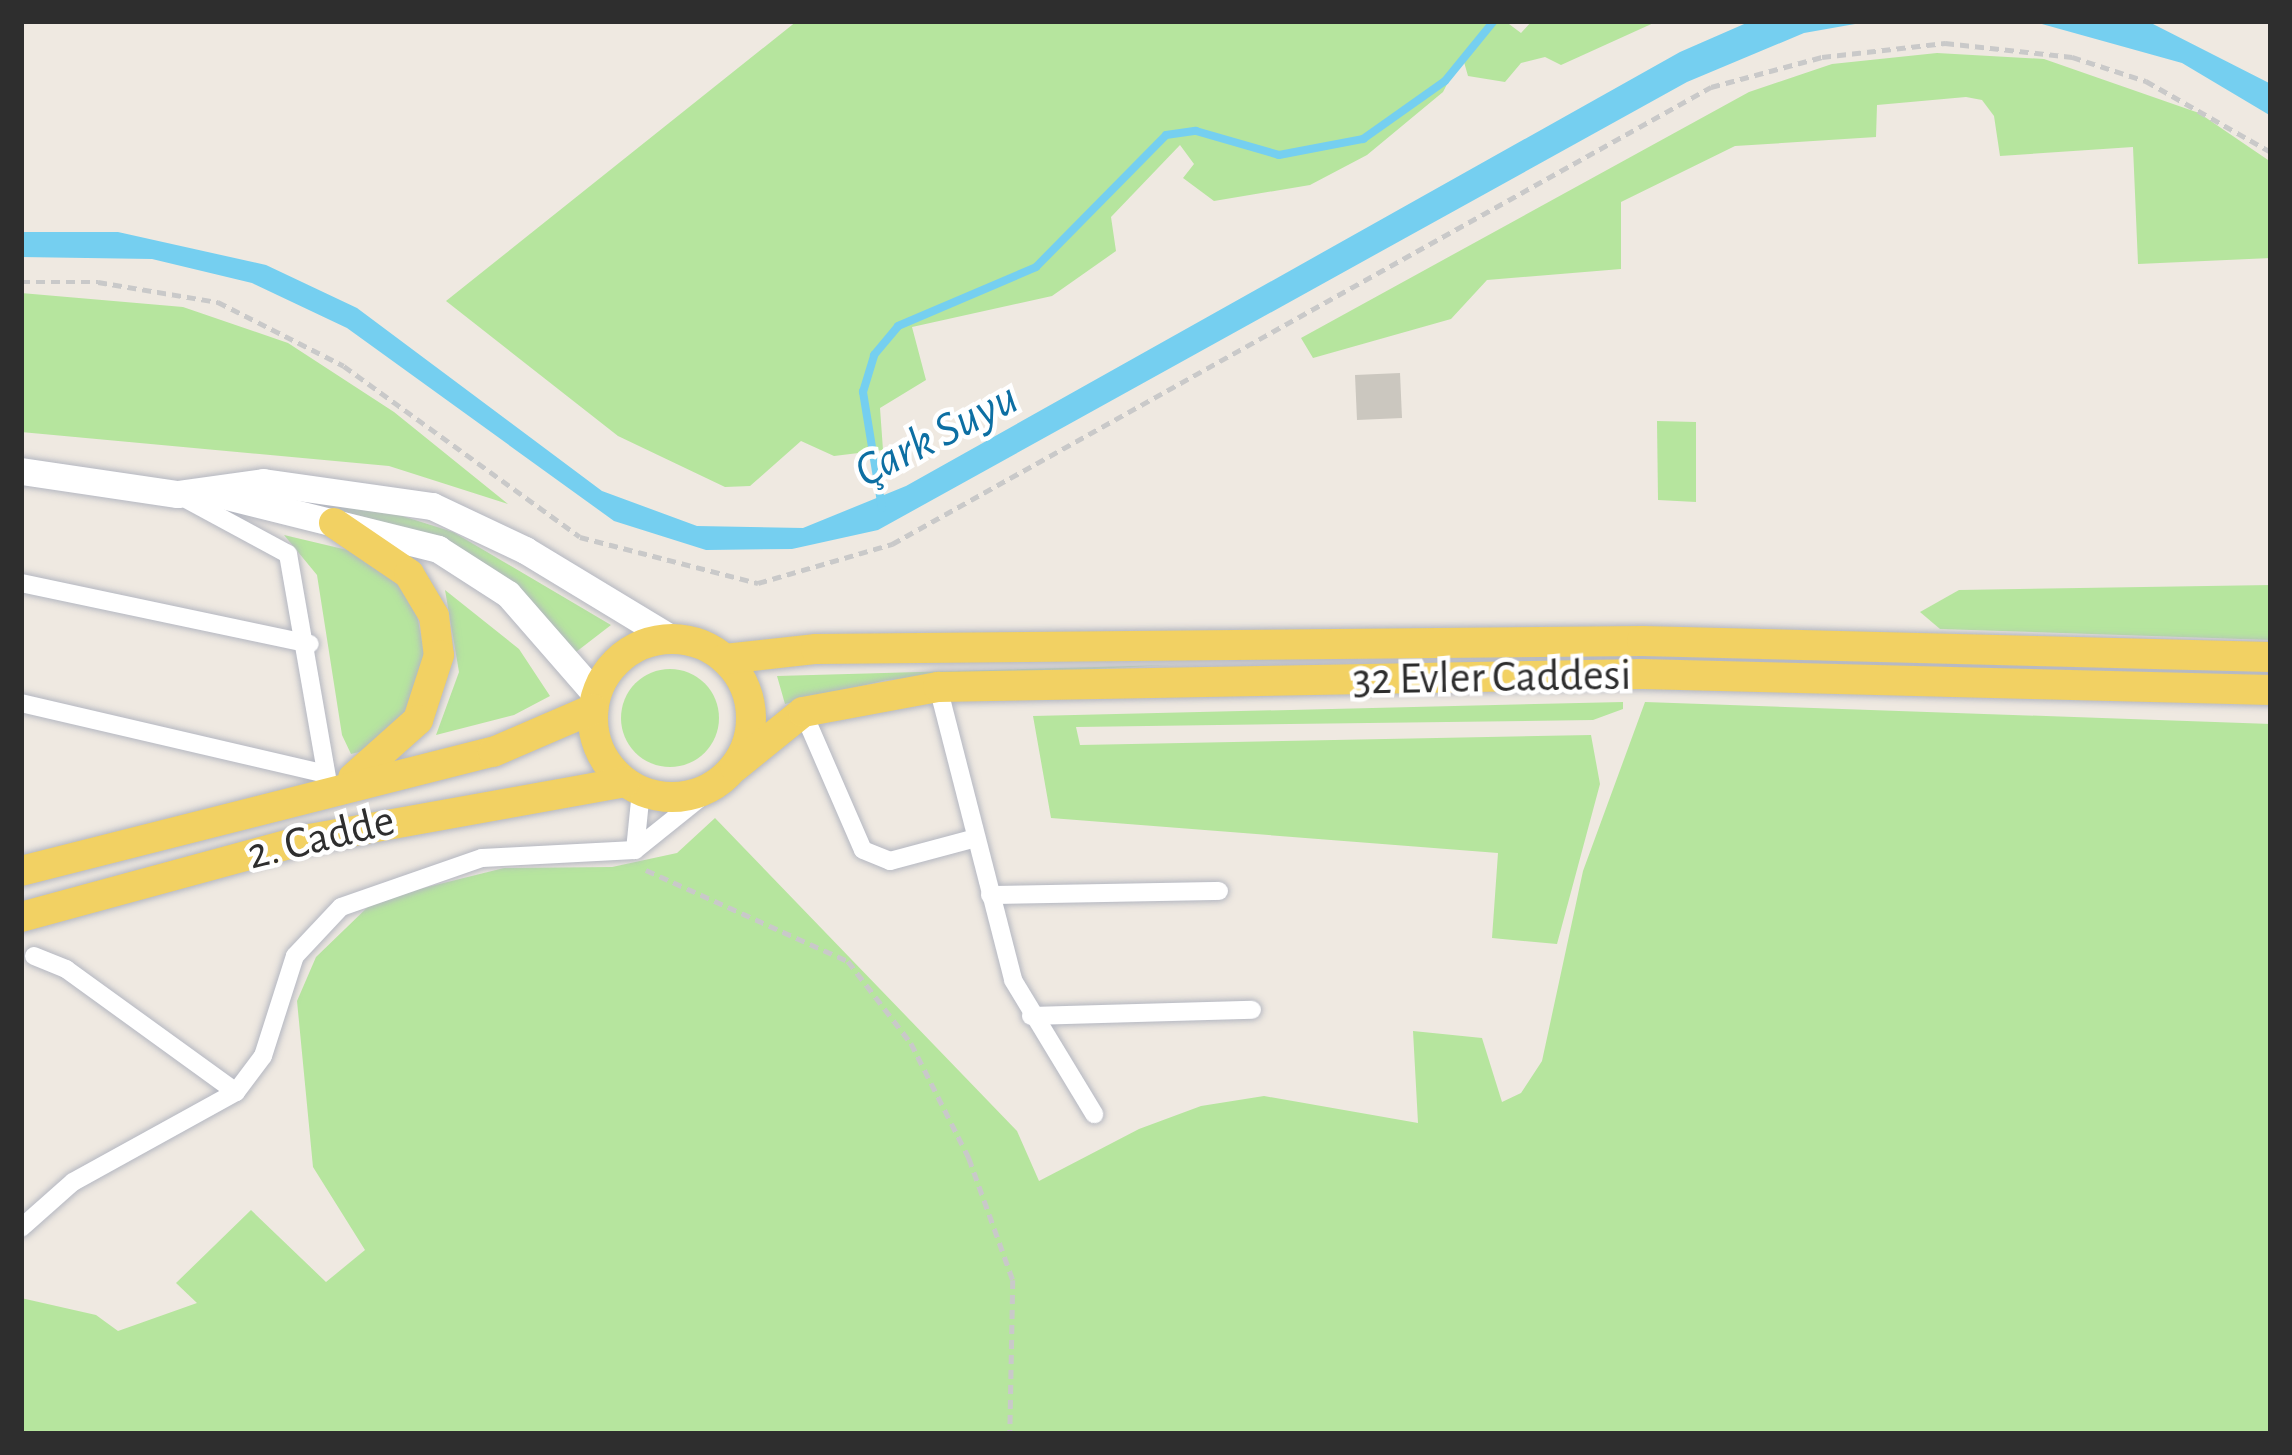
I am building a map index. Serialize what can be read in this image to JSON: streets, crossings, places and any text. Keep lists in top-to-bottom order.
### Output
{
  "streets": {
    "main road": ["32 Evler Caddesi", "2. Cadde"]
  },
  "crossings": [
    ["32 Evler Caddesi", "2. Cadde"]
  ],
  "water": ["Çark Suyu"]
}
